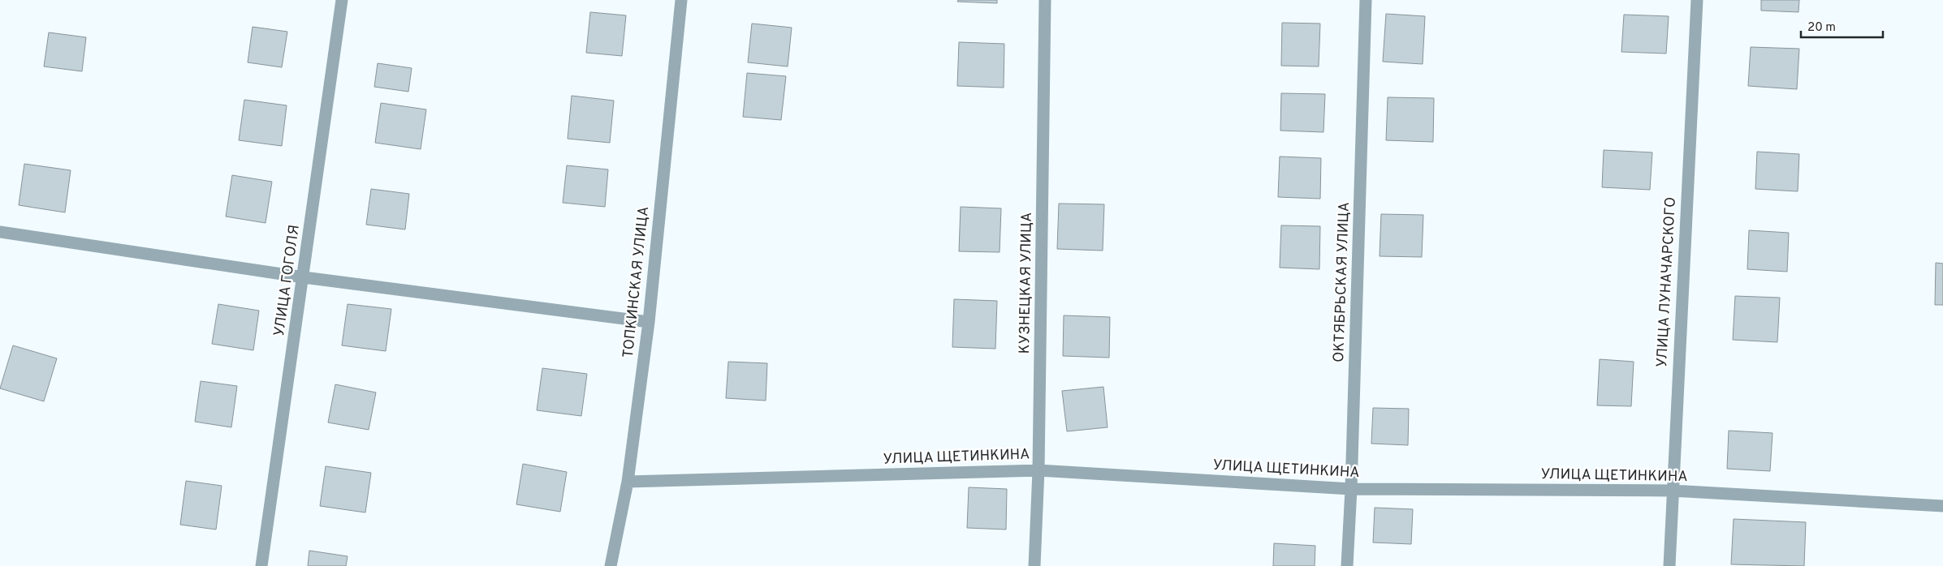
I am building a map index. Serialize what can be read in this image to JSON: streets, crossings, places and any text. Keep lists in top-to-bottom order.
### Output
{
  "streets": {
    "street": [
      "УЛИЦА ГОГОЛЯ",
      "ТОПКИНСКАЯ УЛИЦА",
      "ОКТЯБРЬСКАЯ УЛИЦА",
      "УЛИЦА ЛУНАЧАРСКОГО",
      "КУЗНЕЦКАЯ УЛИЦА",
      "УЛИЦА ЩЕТИНКИНА"
    ]
  },
  "crossings": [
    ["ТОПКИНСКАЯ УЛИЦА", "УЛИЦА ЩЕТИНКИНА"],
    ["ОКТЯБРЬСКАЯ УЛИЦА", "УЛИЦА ЩЕТИНКИНА"],
    ["УЛИЦА ЛУНАЧАРСКОГО", "УЛИЦА ЩЕТИНКИНА"],
    ["КУЗНЕЦКАЯ УЛИЦА", "УЛИЦА ЩЕТИНКИНА"]
  ],
  "scale_bar": "20 m"
}
